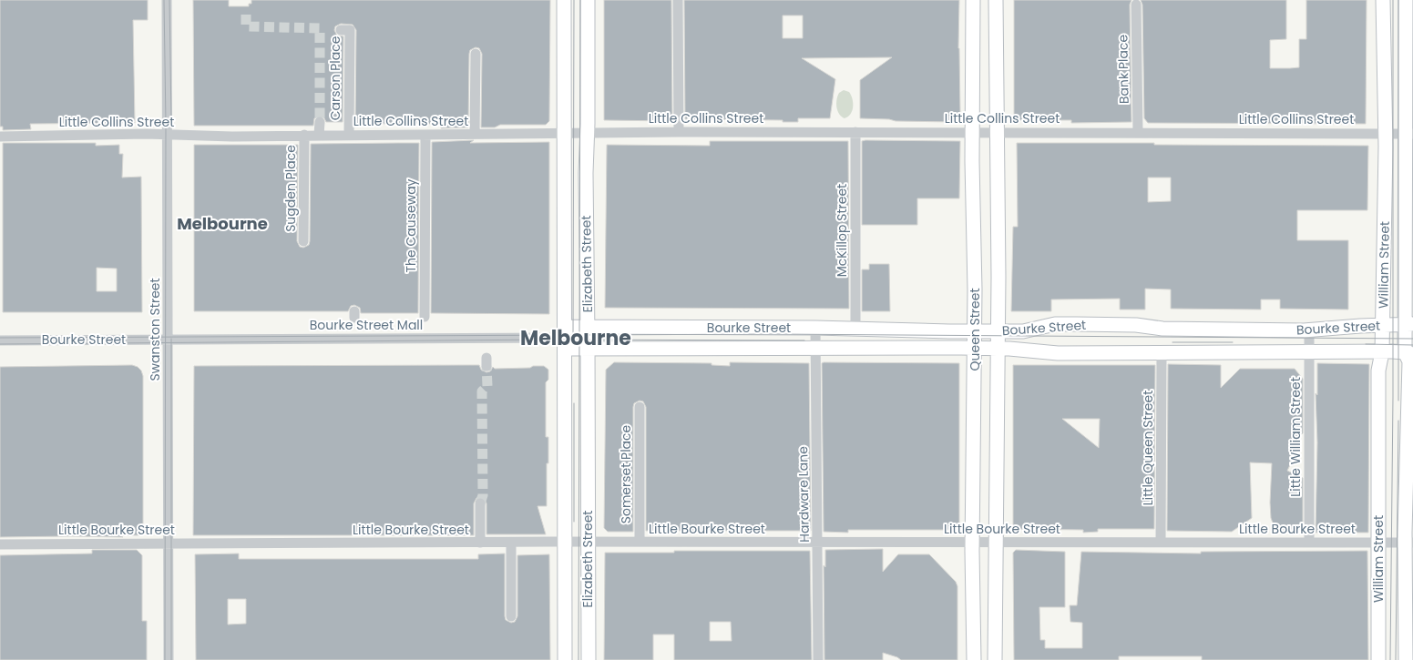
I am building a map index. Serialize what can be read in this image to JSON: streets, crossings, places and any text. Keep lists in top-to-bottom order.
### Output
{
  "streets": {
    "street": [
      "Bank Place",
      "Carson Place",
      "Little Collins Street",
      "Sugden Place",
      "The Causeway",
      "McKillop Street",
      "Elizabeth Street",
      "William Street",
      "Bourke Street Mall",
      "Bourke Street",
      "Swanston Street",
      "Queen Street",
      "Little William Street",
      "Little Queen Street",
      "Somerset Place",
      "Hardware Lane",
      "Little Bourke Street"
    ]
  },
  "crossings": [
    ["Bank Place", "Little Collins Street"],
    ["Carson Place", "Little Collins Street"],
    ["Little Collins Street", "Sugden Place"],
    ["Little Collins Street", "The Causeway"],
    ["Little Collins Street", "McKillop Street"],
    ["Little Collins Street", "Elizabeth Street"],
    ["Little Collins Street", "William Street"],
    ["Little Collins Street", "Swanston Street"],
    ["Little Collins Street", "Queen Street"],
    ["McKillop Street", "Bourke Street"],
    ["Elizabeth Street", "Bourke Street Mall"],
    ["Elizabeth Street", "Bourke Street"],
    ["Elizabeth Street", "Little Bourke Street"],
    ["William Street", "Bourke Street"],
    ["William Street", "Little Bourke Street"],
    ["Bourke Street Mall", "Bourke Street"],
    ["Bourke Street Mall", "Swanston Street"],
    ["Bourke Street", "Swanston Street"],
    ["Bourke Street", "Queen Street"],
    ["Bourke Street", "Little William Street"],
    ["Bourke Street", "Little Queen Street"],
    ["Bourke Street", "Hardware Lane"],
    ["Swanston Street", "Little Bourke Street"],
    ["Queen Street", "Little Bourke Street"],
    ["Little William Street", "Little Bourke Street"],
    ["Little Queen Street", "Little Bourke Street"],
    ["Somerset Place", "Little Bourke Street"],
    ["Hardware Lane", "Little Bourke Street"]
  ],
  "districts": ["Melbourne", "Melbourne"]
}
